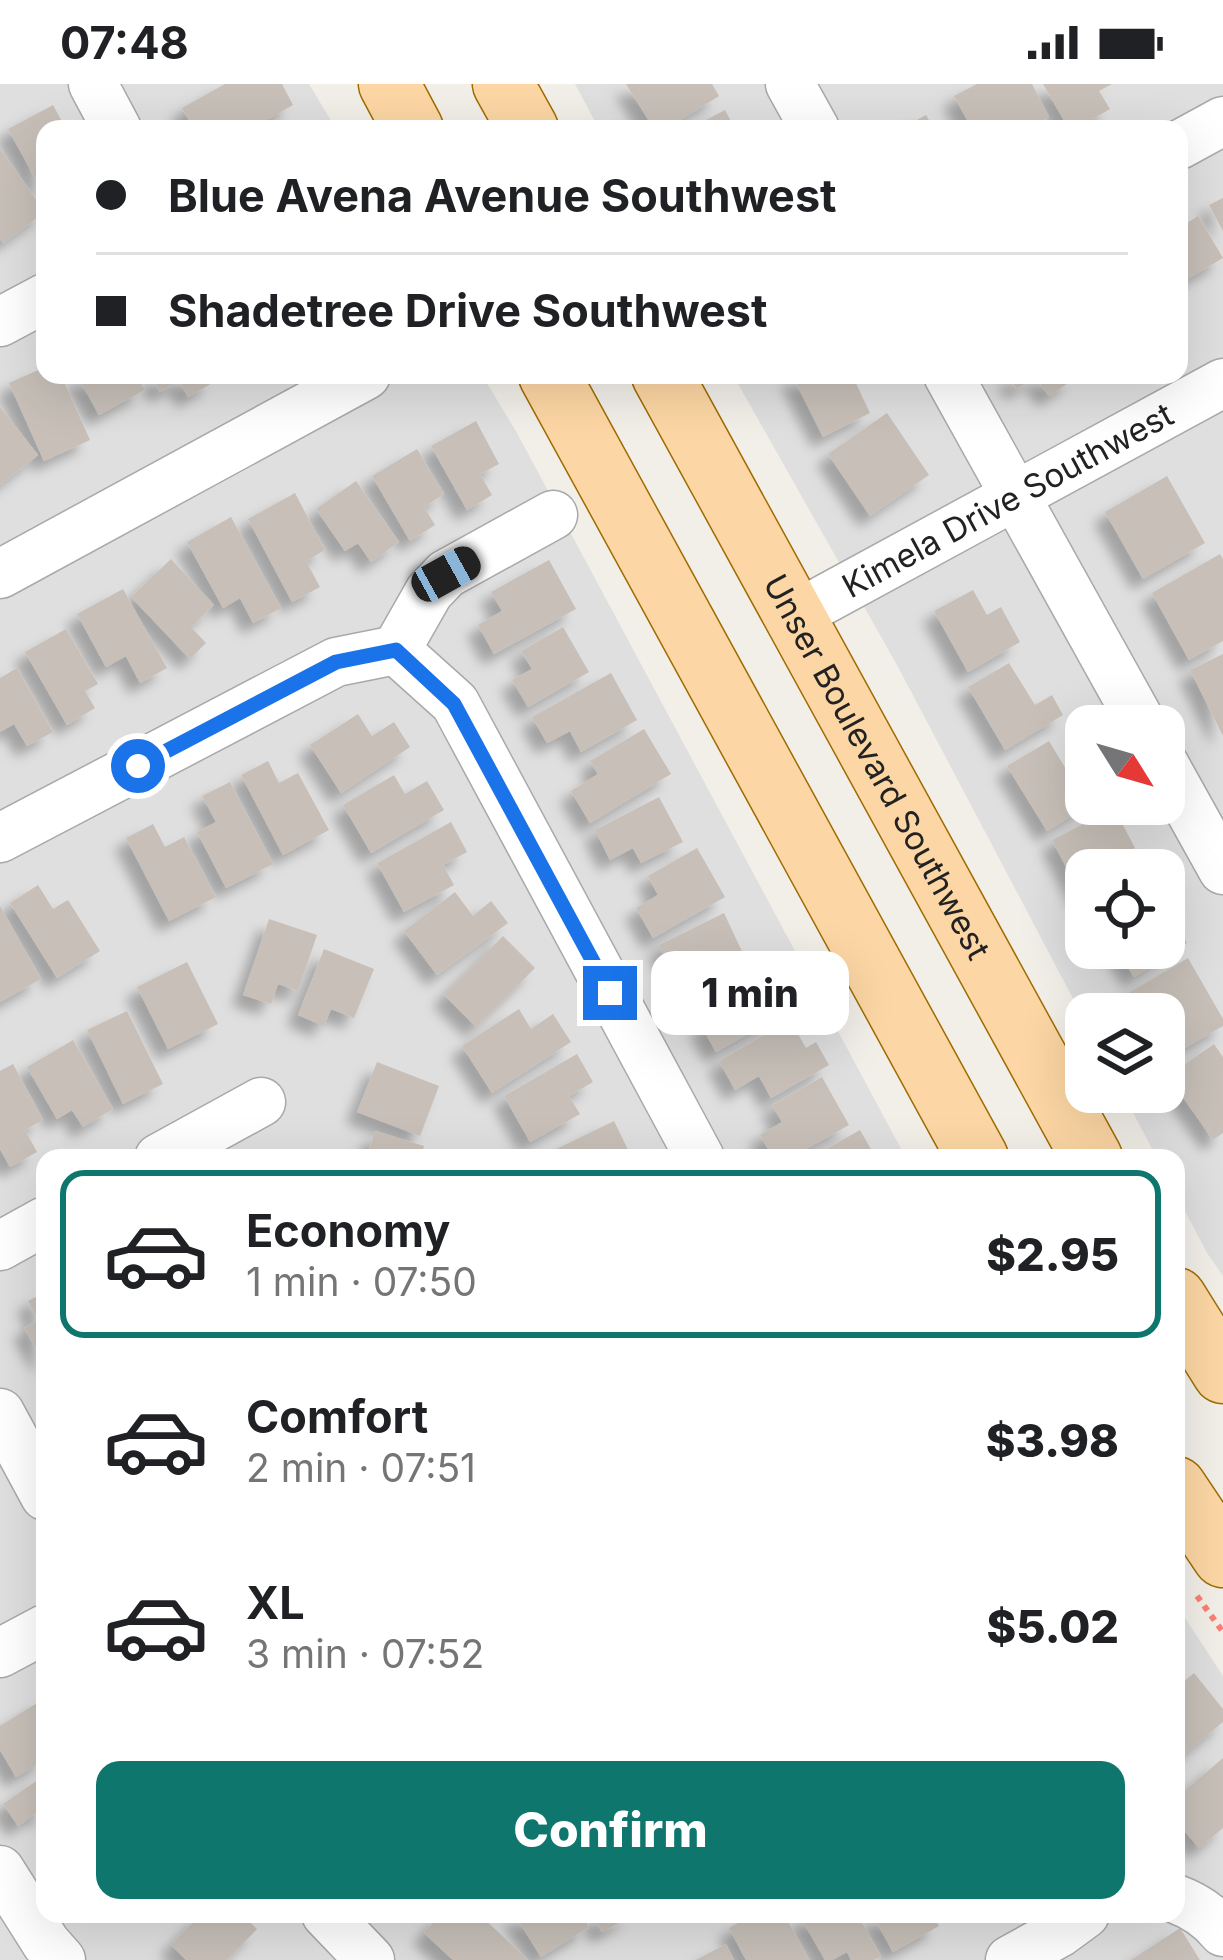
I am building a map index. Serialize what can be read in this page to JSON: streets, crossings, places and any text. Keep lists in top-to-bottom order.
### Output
{
  "streets": {
    "main road": ["Unser Boulevard Southwest"],
    "street": ["Kimela Drive Southwest"]
  },
  "crossings": [
    ["Kimela Drive Southwest", "Unser Boulevard Southwest"]
  ],
  "north": "bottom right",
  "page": {
    "status": "07:48",
    "banner": ["Blue Avena Avenue Southwest", "Shadetree Drive Southwest"],
    "bubble": "1 min",
    "list": [
      {
        "name": "Economy",
        "note": "1 min · 07:50",
        "value": "$2.95"
      },
      {
        "name": "Comfort",
        "note": "2 min · 07:51",
        "value": "$3.98"
      },
      {
        "name": "XL",
        "note": "3 min · 07:52",
        "value": "$5.02"
      }
    ],
    "buttons": "Confirm"
  }
}
